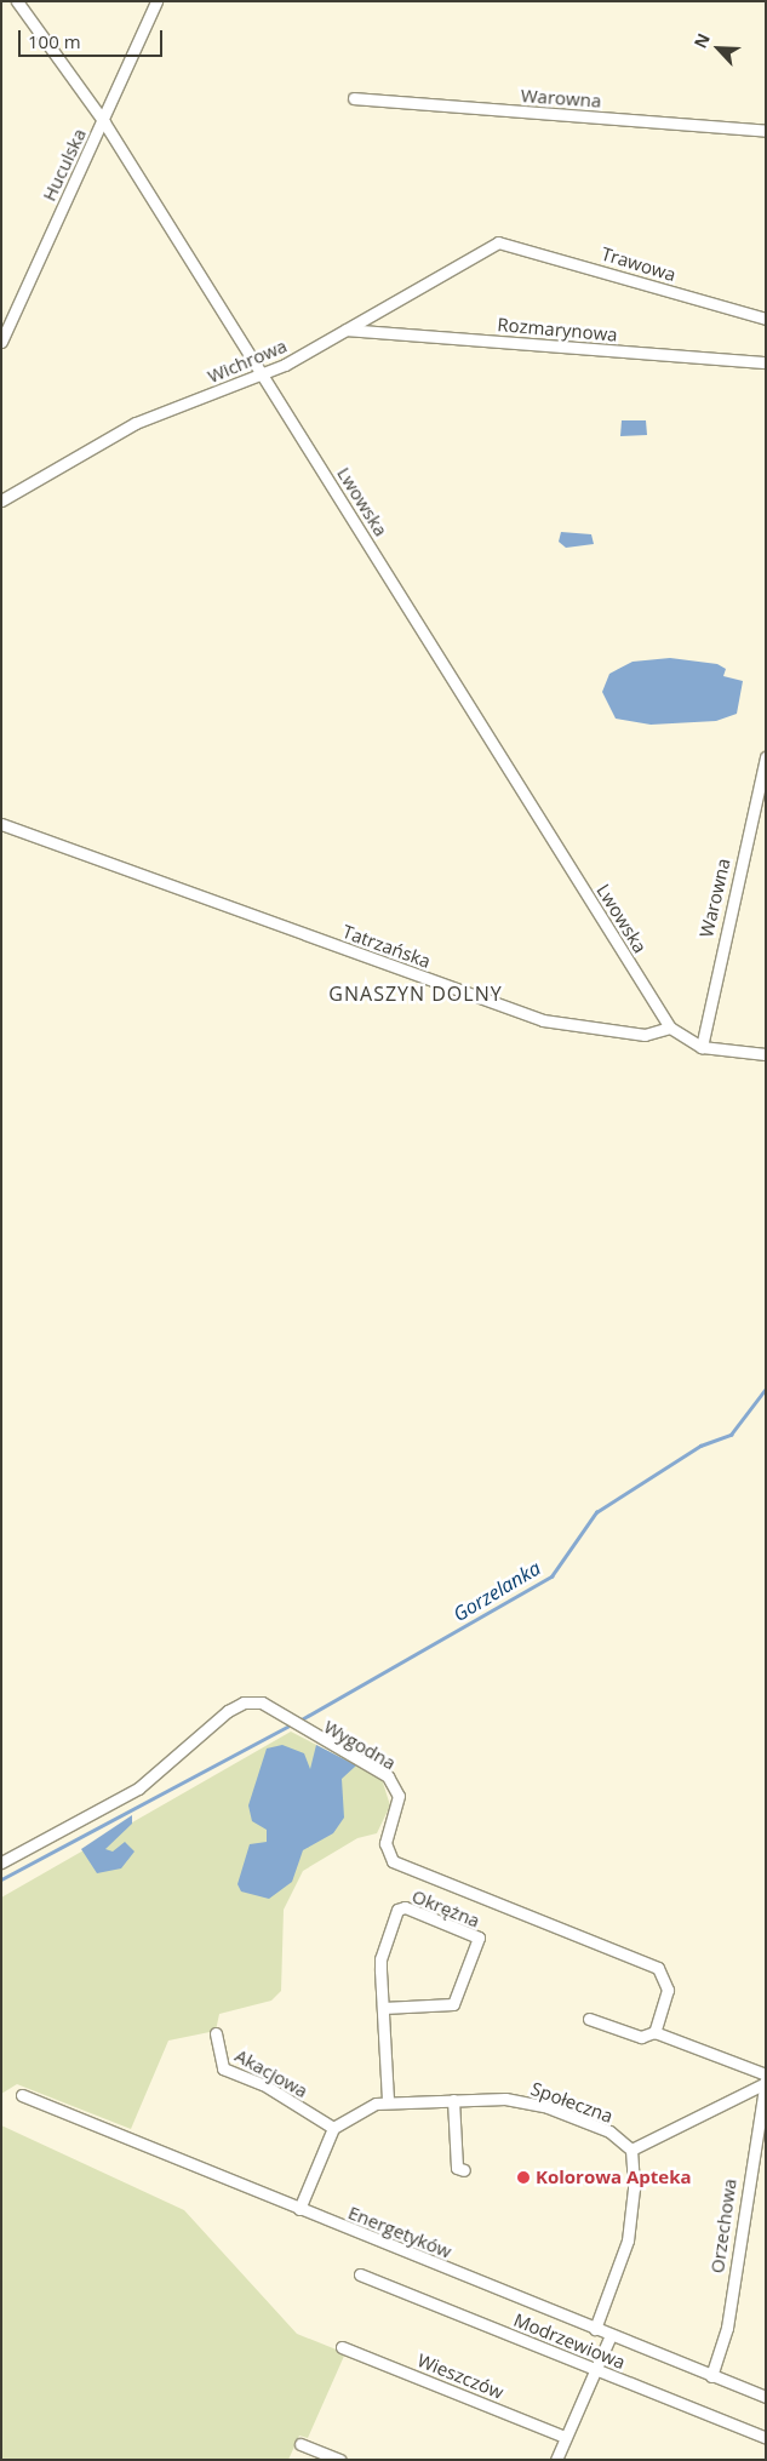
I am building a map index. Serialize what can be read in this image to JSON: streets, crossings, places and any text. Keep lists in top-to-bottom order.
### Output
{
  "streets": {
    "street": [
      "Warowna",
      "Huculska",
      "Trawowa",
      "Rozmarynowa",
      "Wichrowa",
      "Lwowska",
      "Tatrzańska",
      "Wygodna",
      "Okrężna",
      "Akacjowa",
      "Społeczna",
      "Orzechowa",
      "Energetyków",
      "Modrzewiowa",
      "Wieszczów"
    ]
  },
  "crossings": [
    ["Huculska", "Lwowska"],
    ["Trawowa", "Wichrowa"],
    ["Rozmarynowa", "Wichrowa"],
    ["Wichrowa", "Lwowska"],
    ["Lwowska", "Tatrzańska"],
    ["Okrężna", "Społeczna"],
    ["Akacjowa", "Społeczna"],
    ["Orzechowa", "Energetyków"]
  ],
  "districts": ["GNASZYN DOLNY"],
  "water": ["Gorzelanka"],
  "places": ["Kolorowa Apteka"],
  "scale_bar": "100 m",
  "north": "top left"
}
